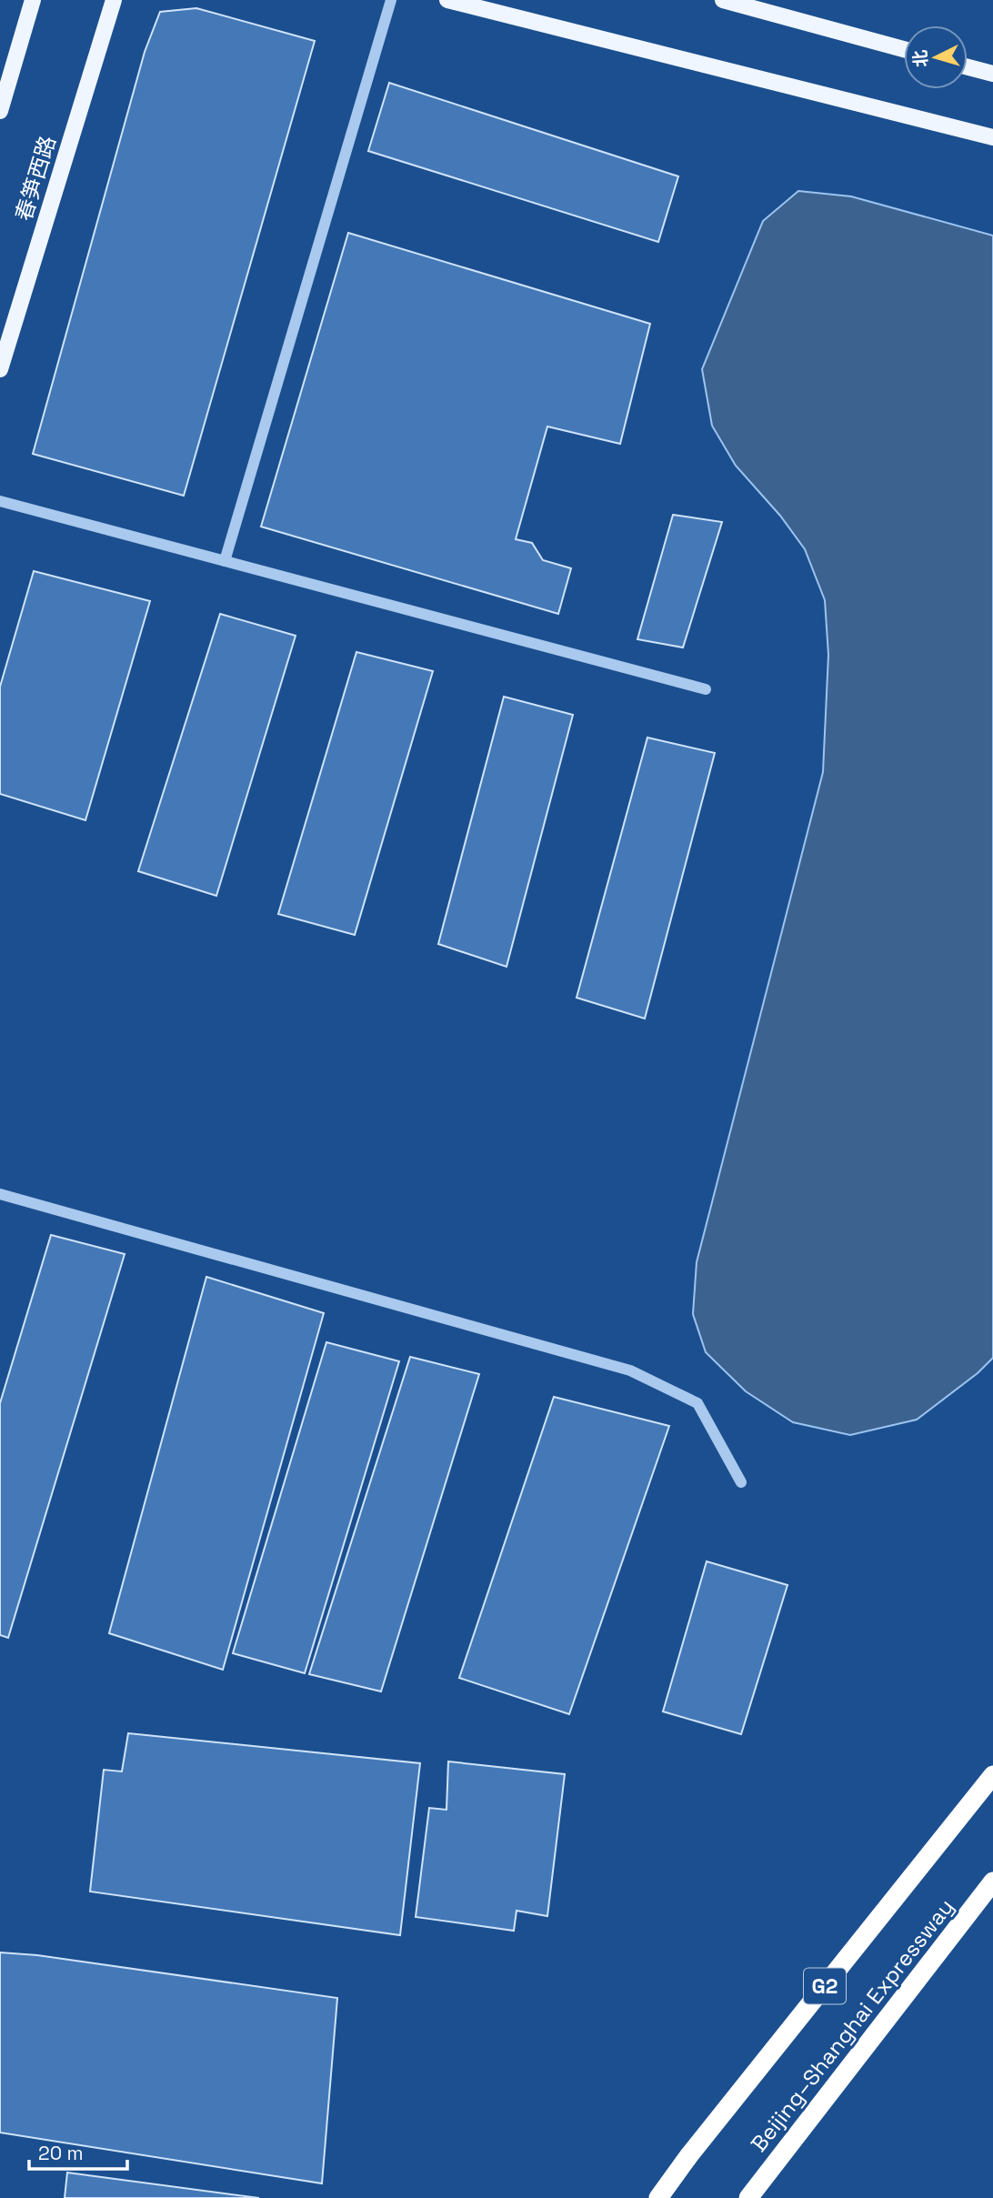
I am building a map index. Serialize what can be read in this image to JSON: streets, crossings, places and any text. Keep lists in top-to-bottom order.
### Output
{
  "streets": {
    "highway": ["G2", "Beijing–Shanghai Expressway"],
    "main road": ["春笋西路"]
  },
  "scale_bar": "20 m",
  "north": "left"
}
